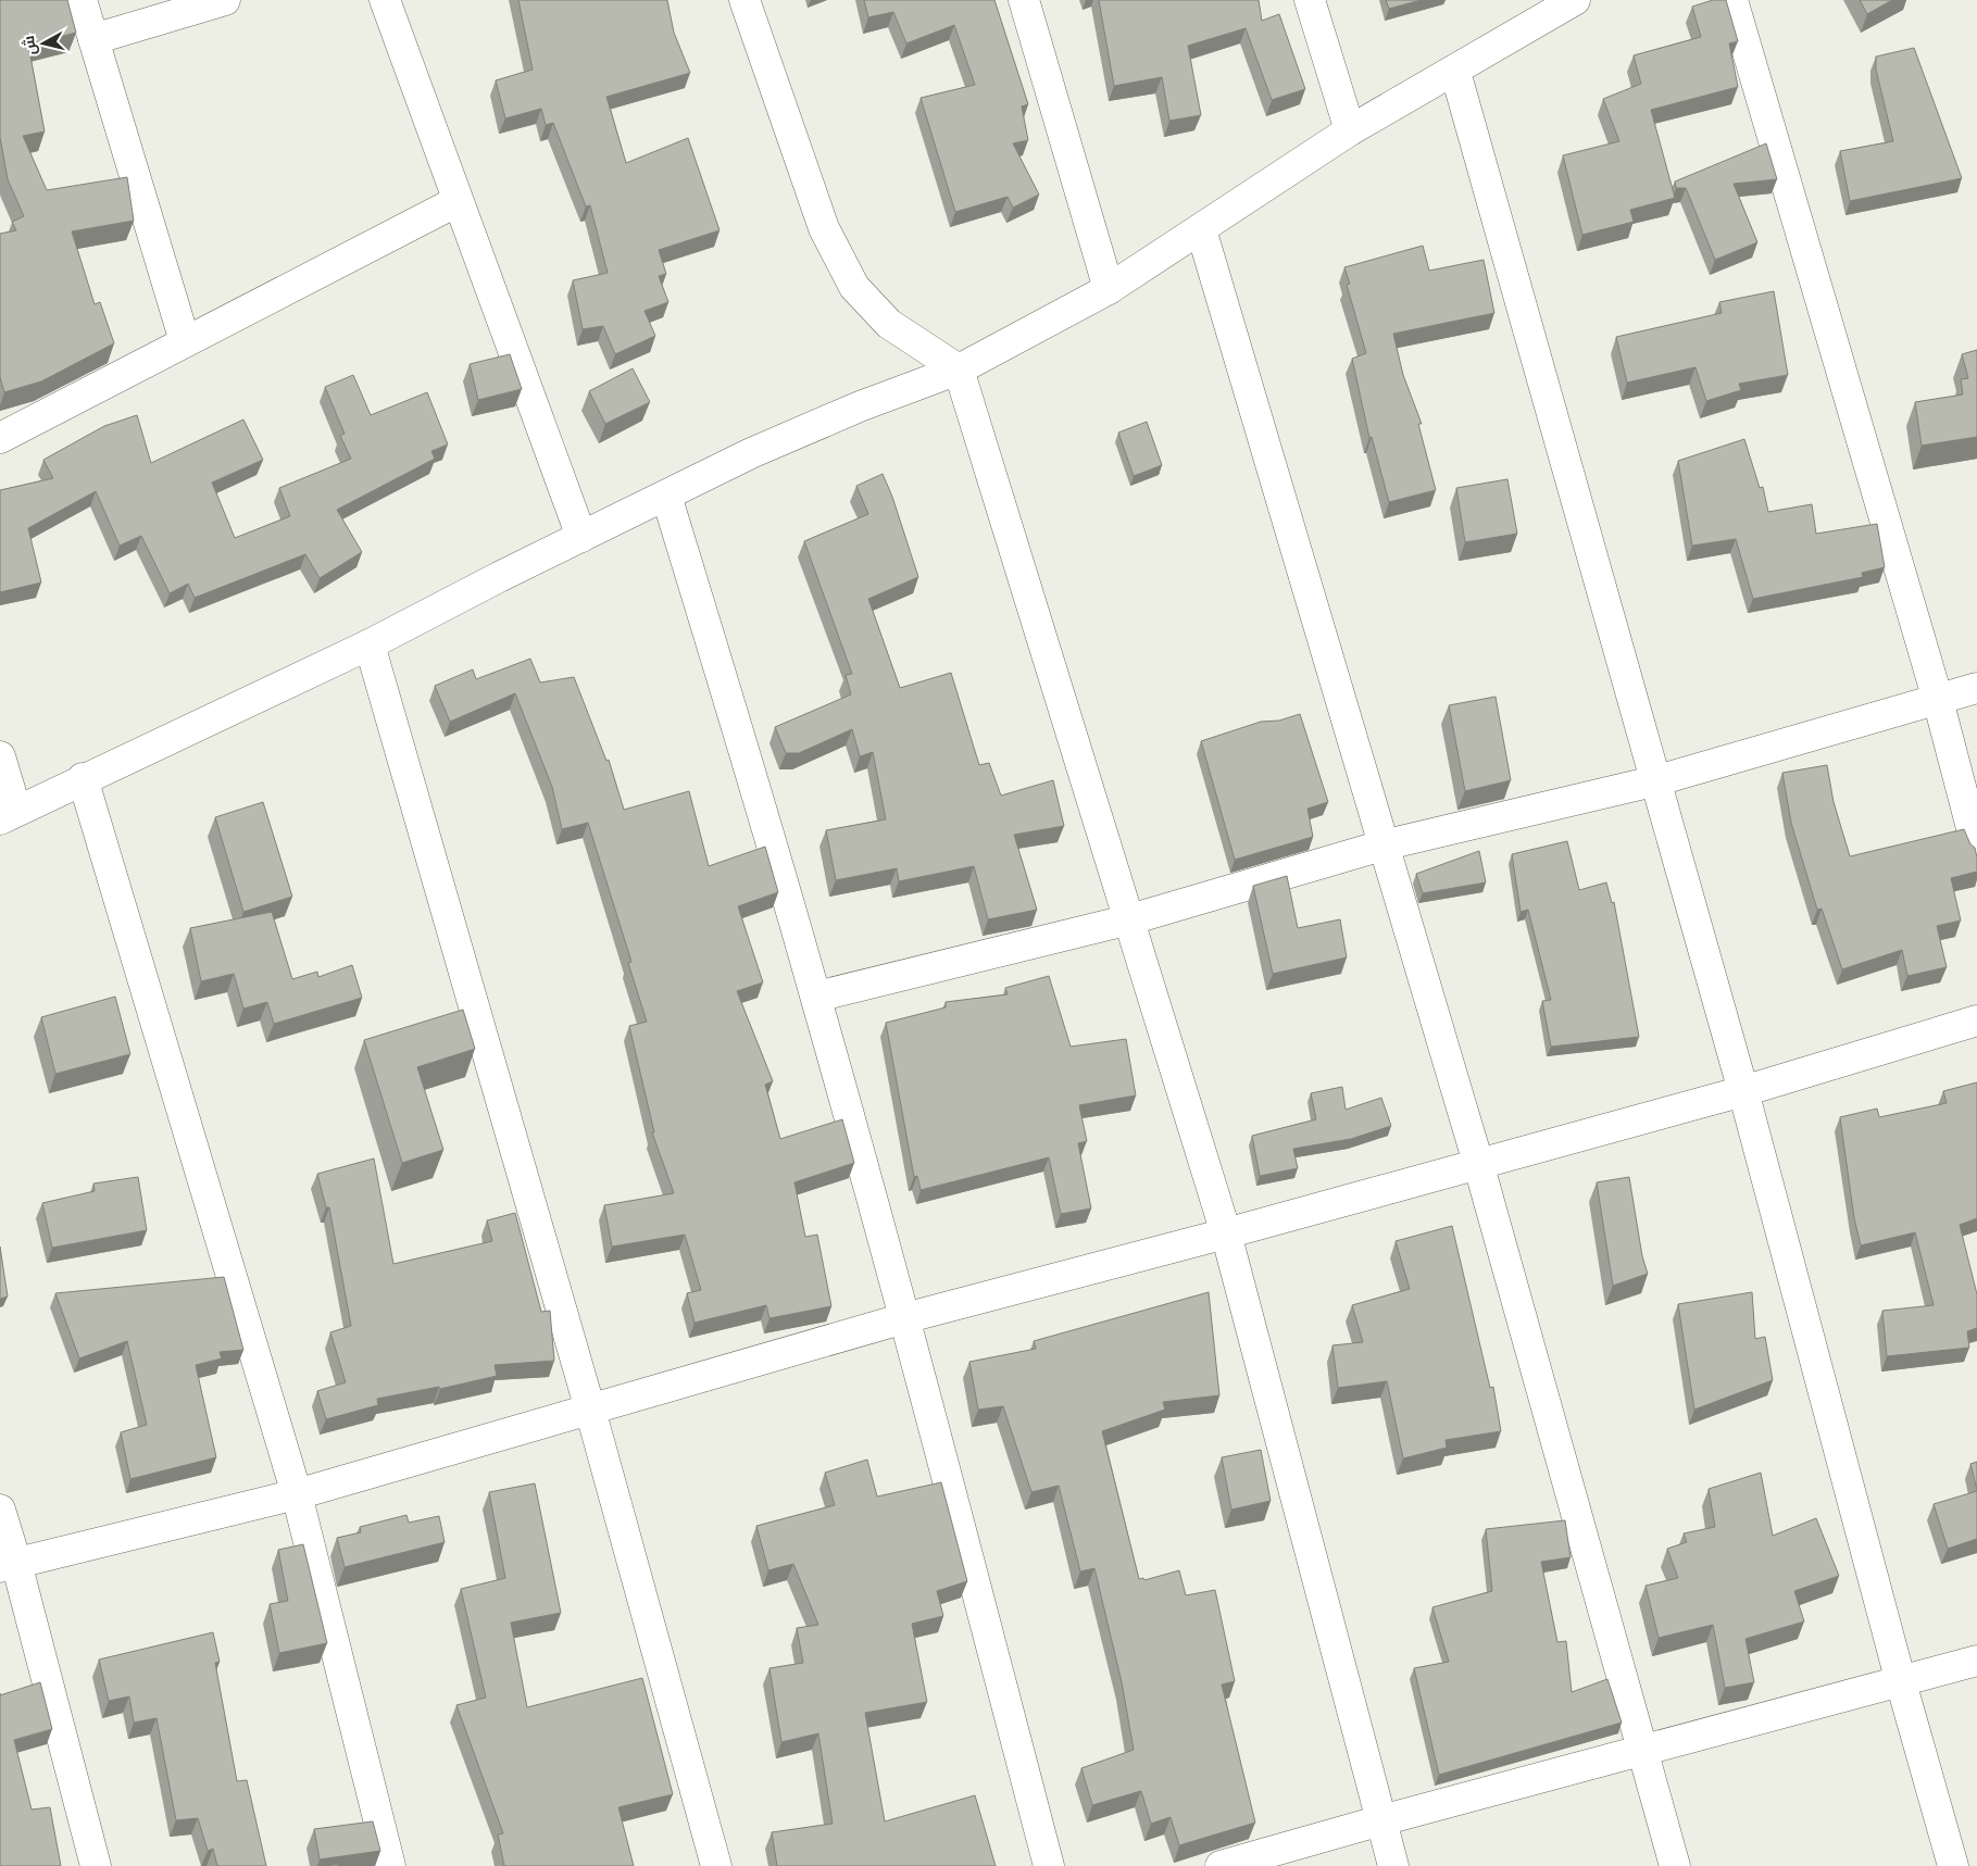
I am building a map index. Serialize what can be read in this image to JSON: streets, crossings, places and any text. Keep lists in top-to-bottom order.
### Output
{
  "north": "left"
}
